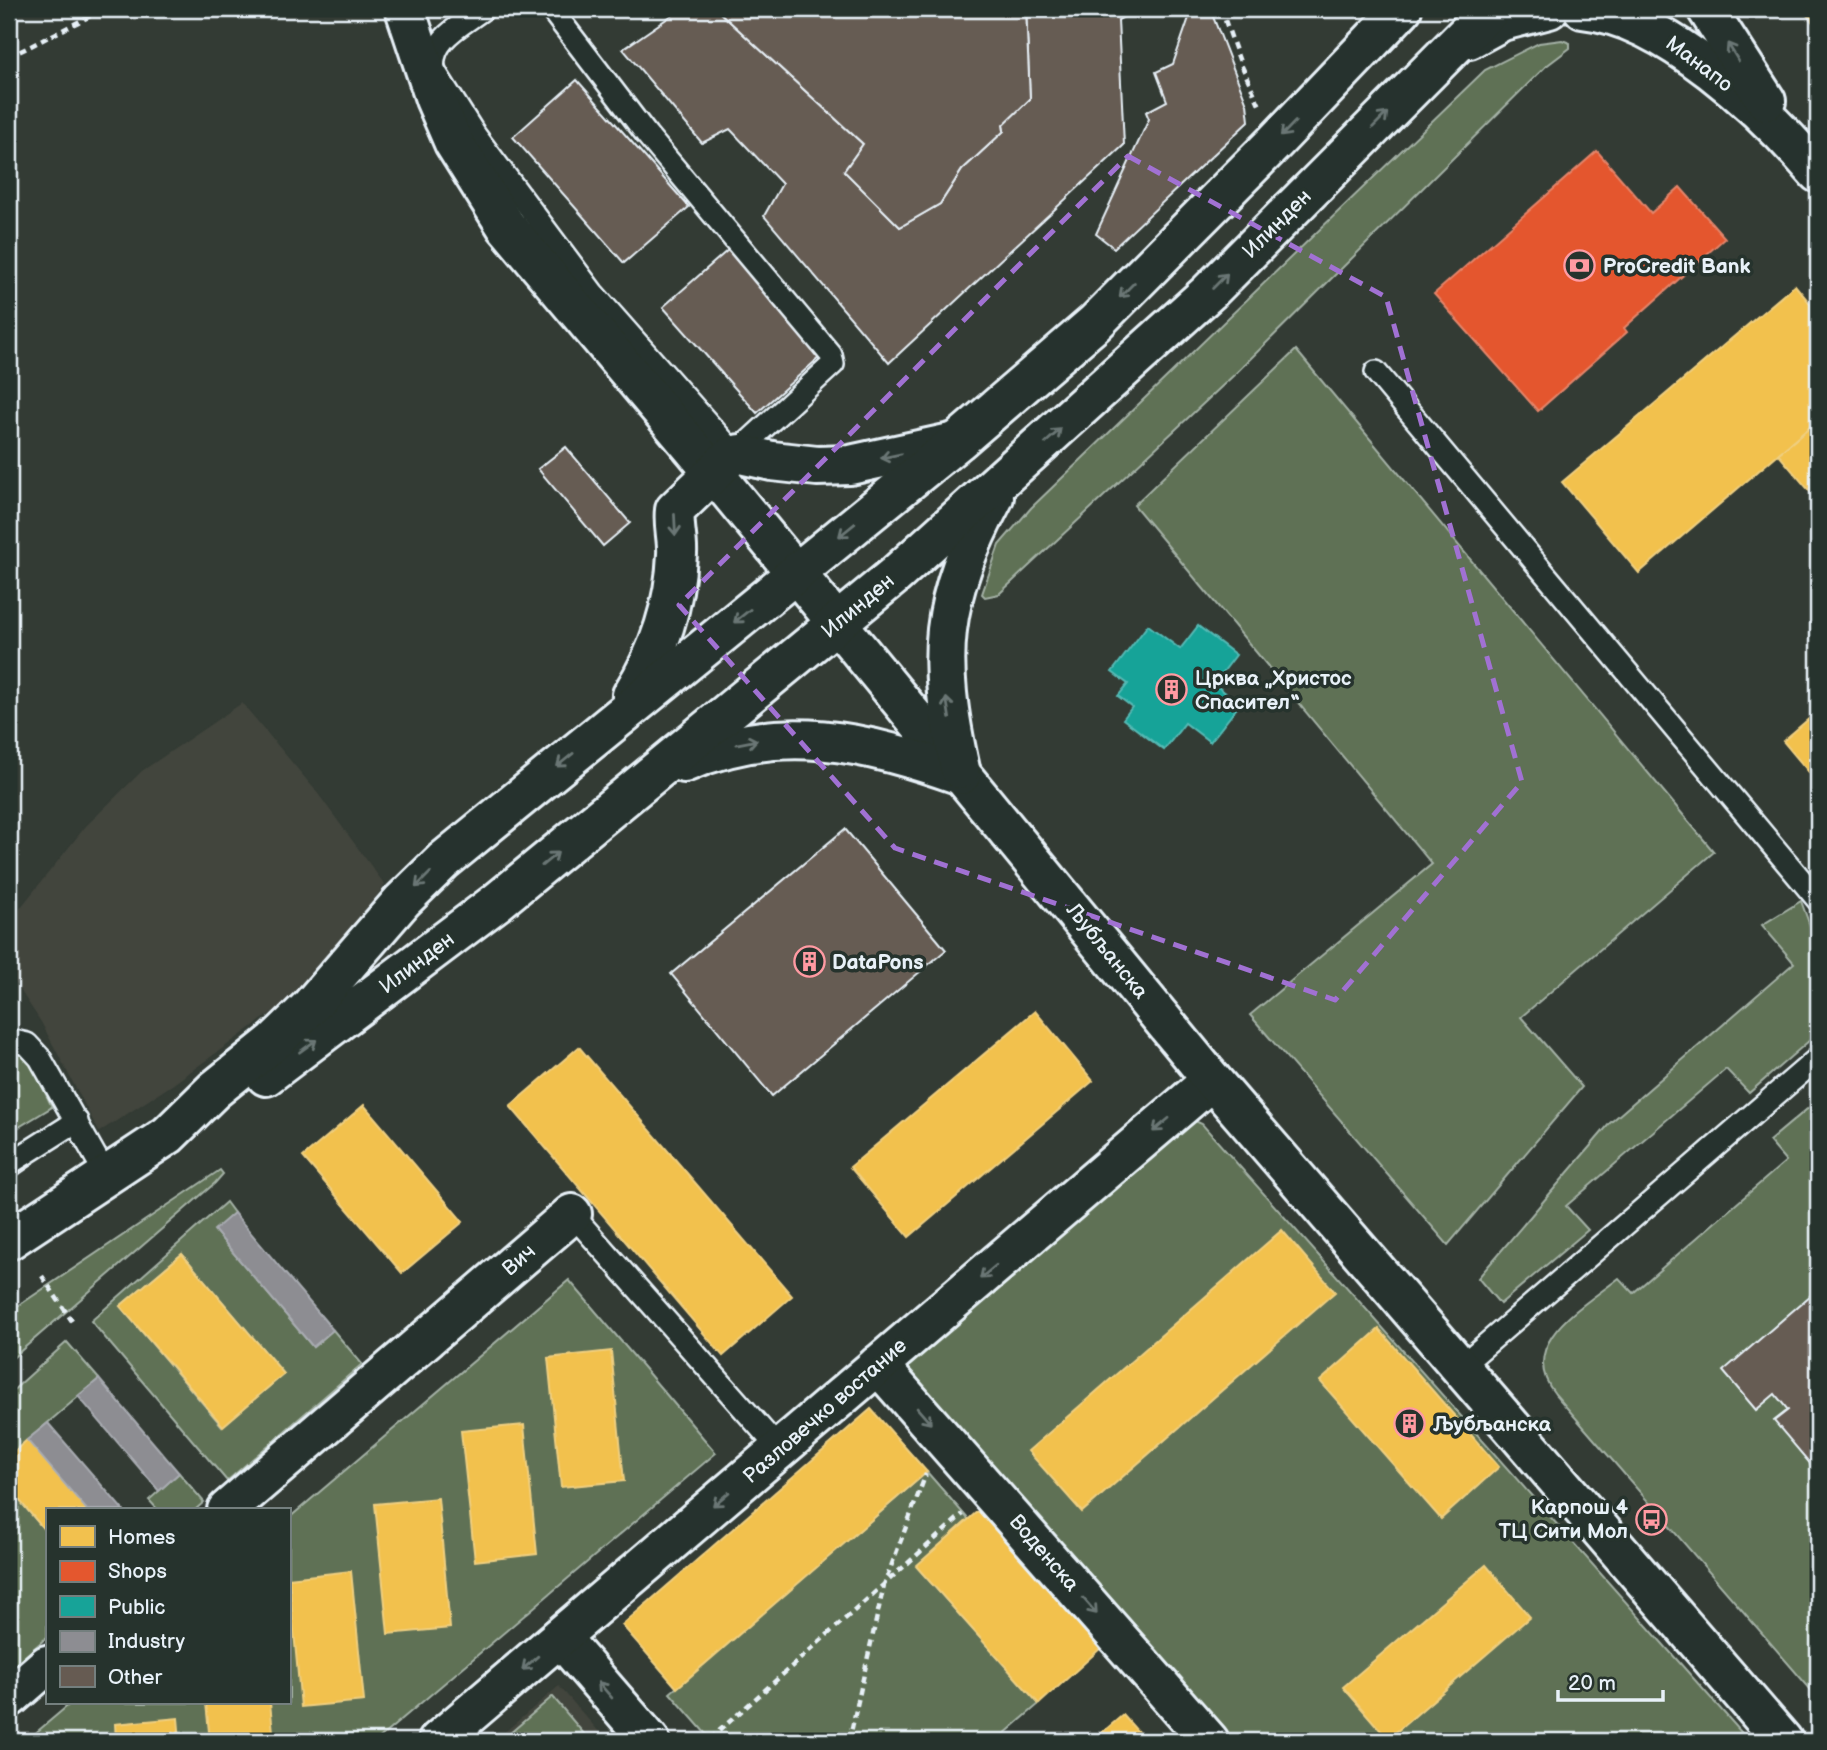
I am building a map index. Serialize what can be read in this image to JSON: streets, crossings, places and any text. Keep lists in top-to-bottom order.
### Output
{
  "streets": {
    "street": [
      "Манапо",
      "Илинден",
      "Љубљанска",
      "Вич",
      "Разловечко востание",
      "Воденска"
    ]
  },
  "crossings": [
    ["Илинден", "Љубљанска"],
    ["Љубљанска", "Разловечко востание"],
    ["Вич", "Разловечко востание"],
    ["Разловечко востание", "Воденска"]
  ],
  "one_way": ["Разловечко востание", "Воденска"],
  "places": {
    "bank": ["ProCredit Bank"],
    "building": ["Црква „Христос Спасител“", "DataPons", "Љубљанска"],
    "bus stop": ["Карпош 4 ТЦ Сити Мол"]
  },
  "legend": [
    "Homes",
    "Shops",
    "Public",
    "Industry",
    "Other"
  ],
  "scale_bar": "20 m"
}
